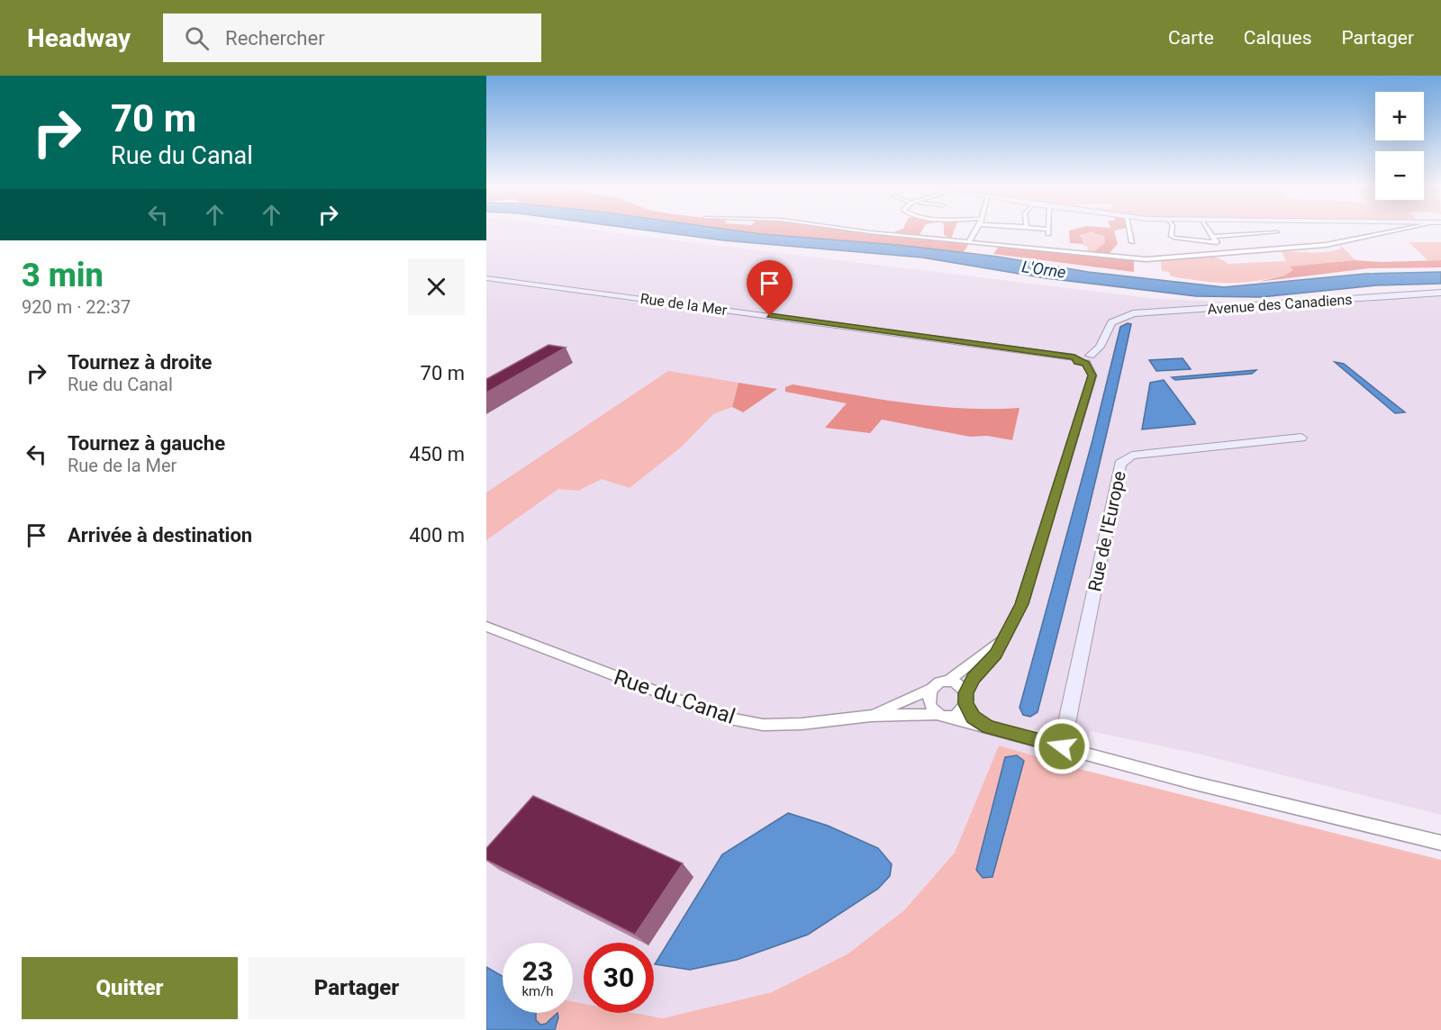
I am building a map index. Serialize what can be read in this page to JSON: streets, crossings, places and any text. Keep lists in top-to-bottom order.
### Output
{
  "streets": {
    "street": [
      "Rue de la Mer",
      "Avenue des Canadiens",
      "Rue de l'Europe",
      "Rue du Canal"
    ]
  },
  "crossings": [
    ["Rue de la Mer", "Avenue des Canadiens"],
    ["Rue de la Mer", "Rue du Canal"],
    ["Avenue des Canadiens", "Rue du Canal"]
  ],
  "water": ["L'Orne"],
  "page": {
    "header": "Headway",
    "search": "Rechercher",
    "nav": ["Carte", "Calques", "Partager"],
    "turn": ["70 m", "Rue du Canal"],
    "map_buttons": ["+", "−"],
    "heading": ["3 min", "920 m · 22:37"],
    "list": [
      {
        "name": "Tournez à droite",
        "note": "Rue du Canal",
        "value": "70 m"
      },
      {
        "name": "Tournez à gauche",
        "note": "Rue de la Mer",
        "value": "450 m"
      },
      {
        "name": "Arrivée à destination",
        "value": "400 m"
      }
    ],
    "speed": "23 km/h",
    "limit": "30",
    "buttons": ["Quitter", "Partager"]
  }
}
